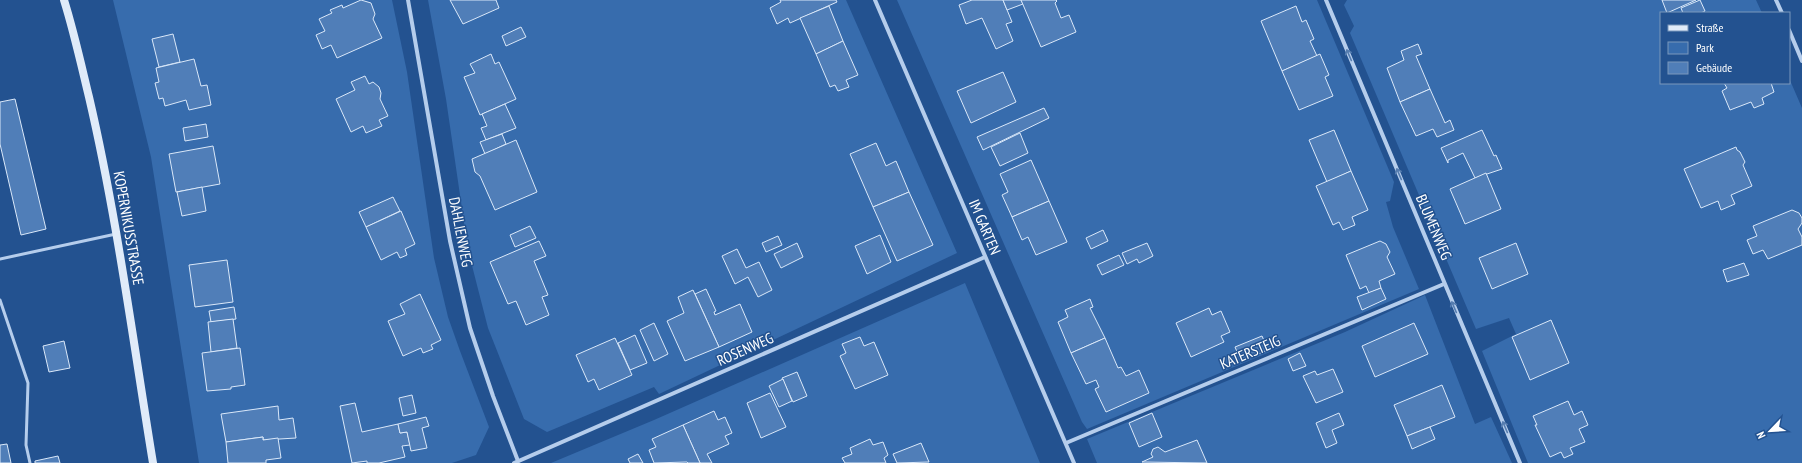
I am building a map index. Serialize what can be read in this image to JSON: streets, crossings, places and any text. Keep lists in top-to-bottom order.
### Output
{
  "streets": {
    "street": [
      "IM GARTEN",
      "BLUMENWEG",
      "KOPERNIKUSSTRASSE",
      "DAHLIENWEG",
      "ROSENWEG",
      "KATERSTEIG"
    ]
  },
  "crossings": [
    ["IM GARTEN", "ROSENWEG"],
    ["IM GARTEN", "KATERSTEIG"],
    ["BLUMENWEG", "KATERSTEIG"],
    ["DAHLIENWEG", "ROSENWEG"]
  ],
  "one_way": ["BLUMENWEG"],
  "legend": ["Straße", "Park", "Gebäude"],
  "north": "bottom left"
}
